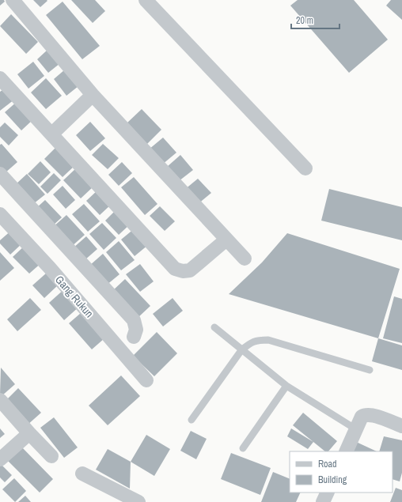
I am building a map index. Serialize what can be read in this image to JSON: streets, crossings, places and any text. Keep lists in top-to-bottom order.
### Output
{
  "streets": {
    "street": ["Gang Rukun"]
  },
  "legend": ["Road", "Building"],
  "scale_bar": "20 m"
}
